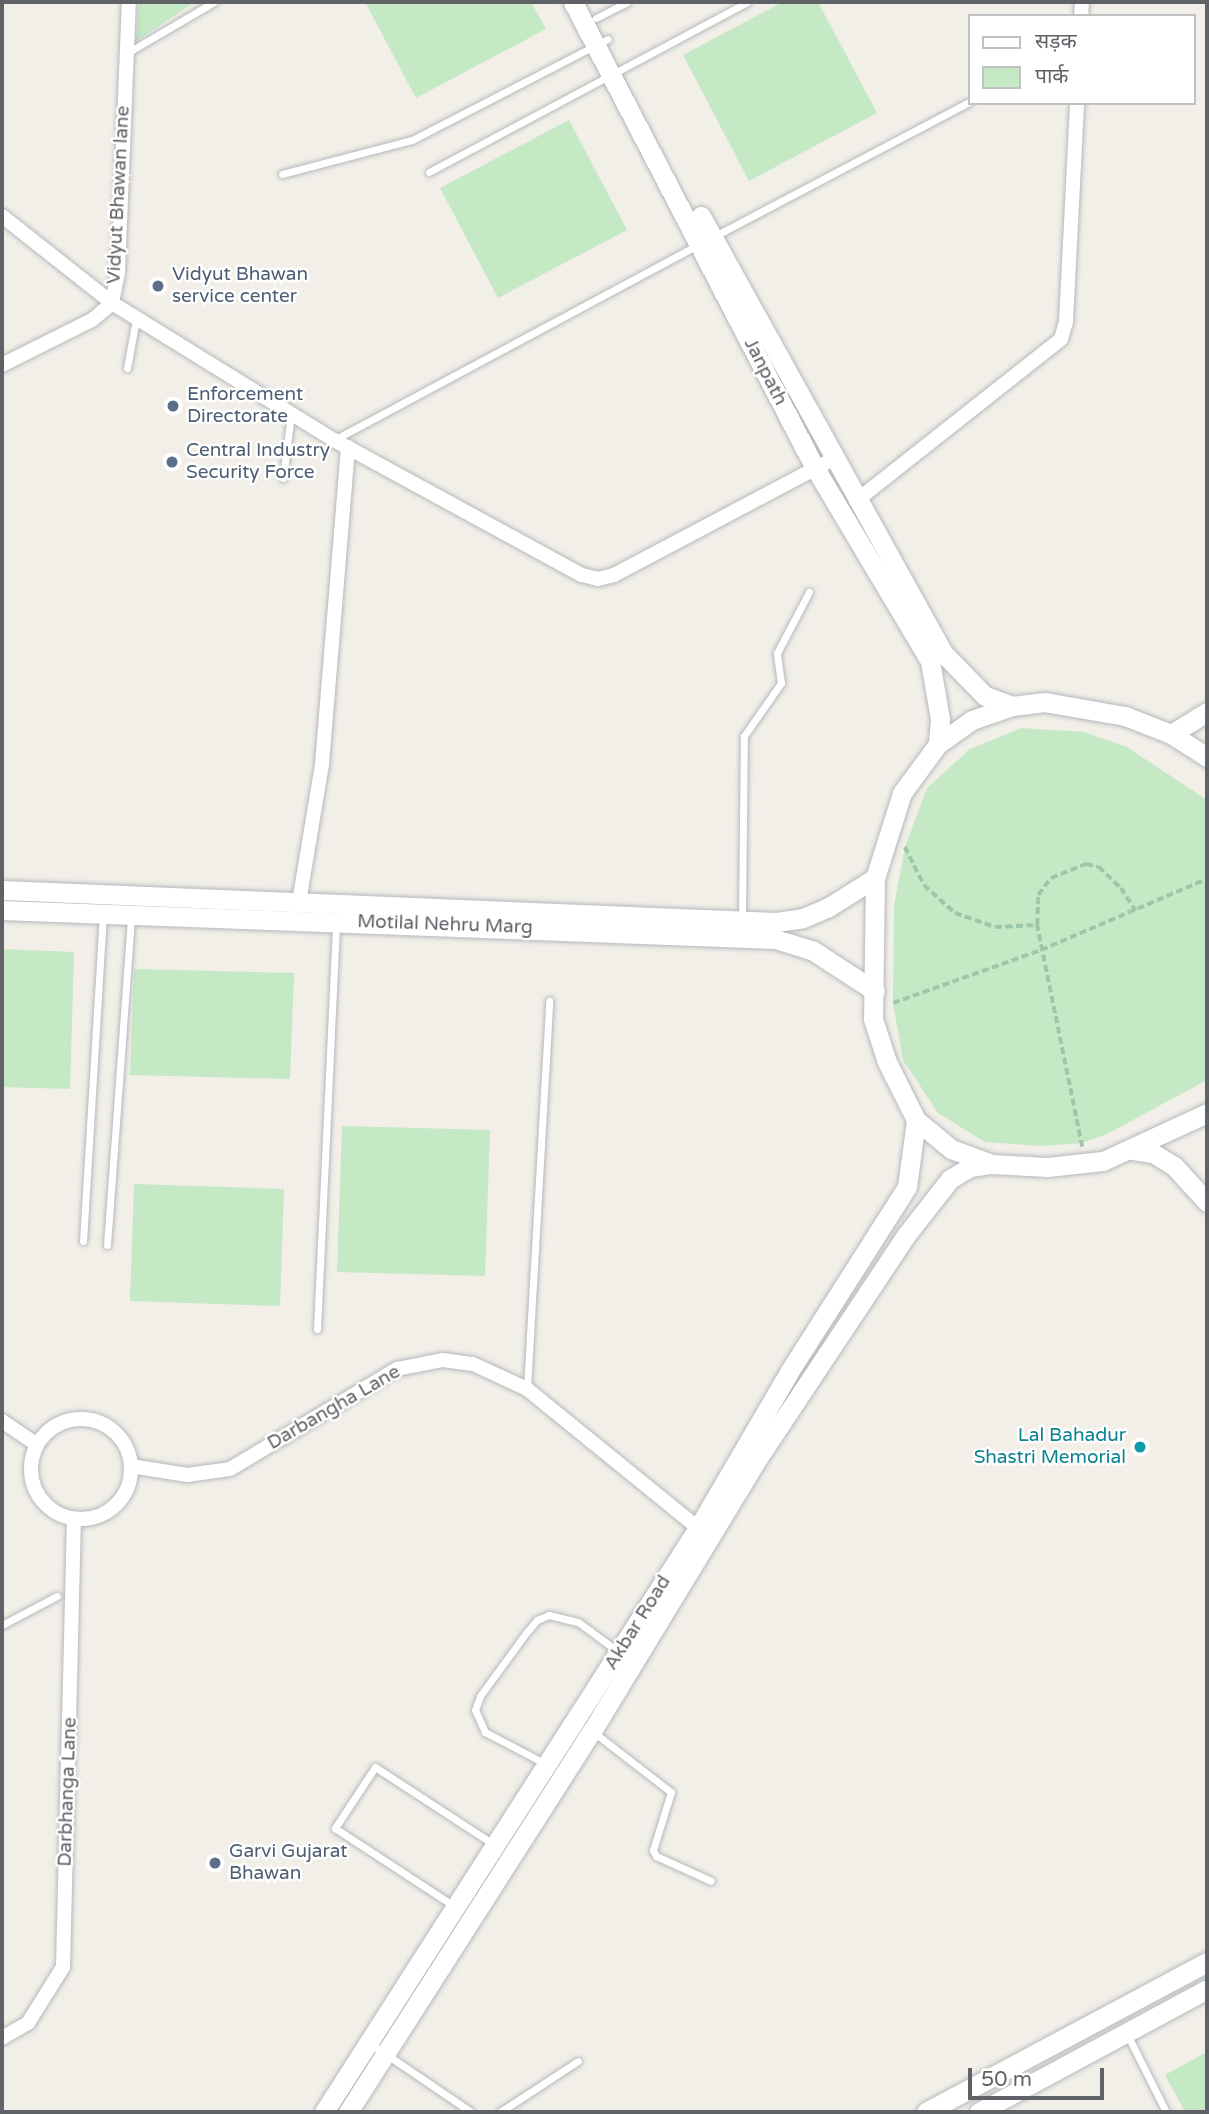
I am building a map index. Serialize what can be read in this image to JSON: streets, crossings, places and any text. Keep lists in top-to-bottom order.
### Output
{
  "streets": {
    "main road": ["Janpath", "Motilal Nehru Marg", "Akbar Road"],
    "street": ["Vidyut Bhawan lane", "Darbangha Lane", "Darbhanga Lane"]
  },
  "crossings": [
    ["Darbangha Lane", "Akbar Road"],
    ["Darbangha Lane", "Darbhanga Lane"]
  ],
  "places": [
    "Vidyut Bhawan service center",
    "Enforcement Directorate",
    "Central Industry Security Force",
    "Lal Bahadur Shastri Memorial",
    "Garvi Gujarat Bhawan"
  ],
  "legend": ["सड़क", "पार्क"],
  "scale_bar": "50 m"
}
